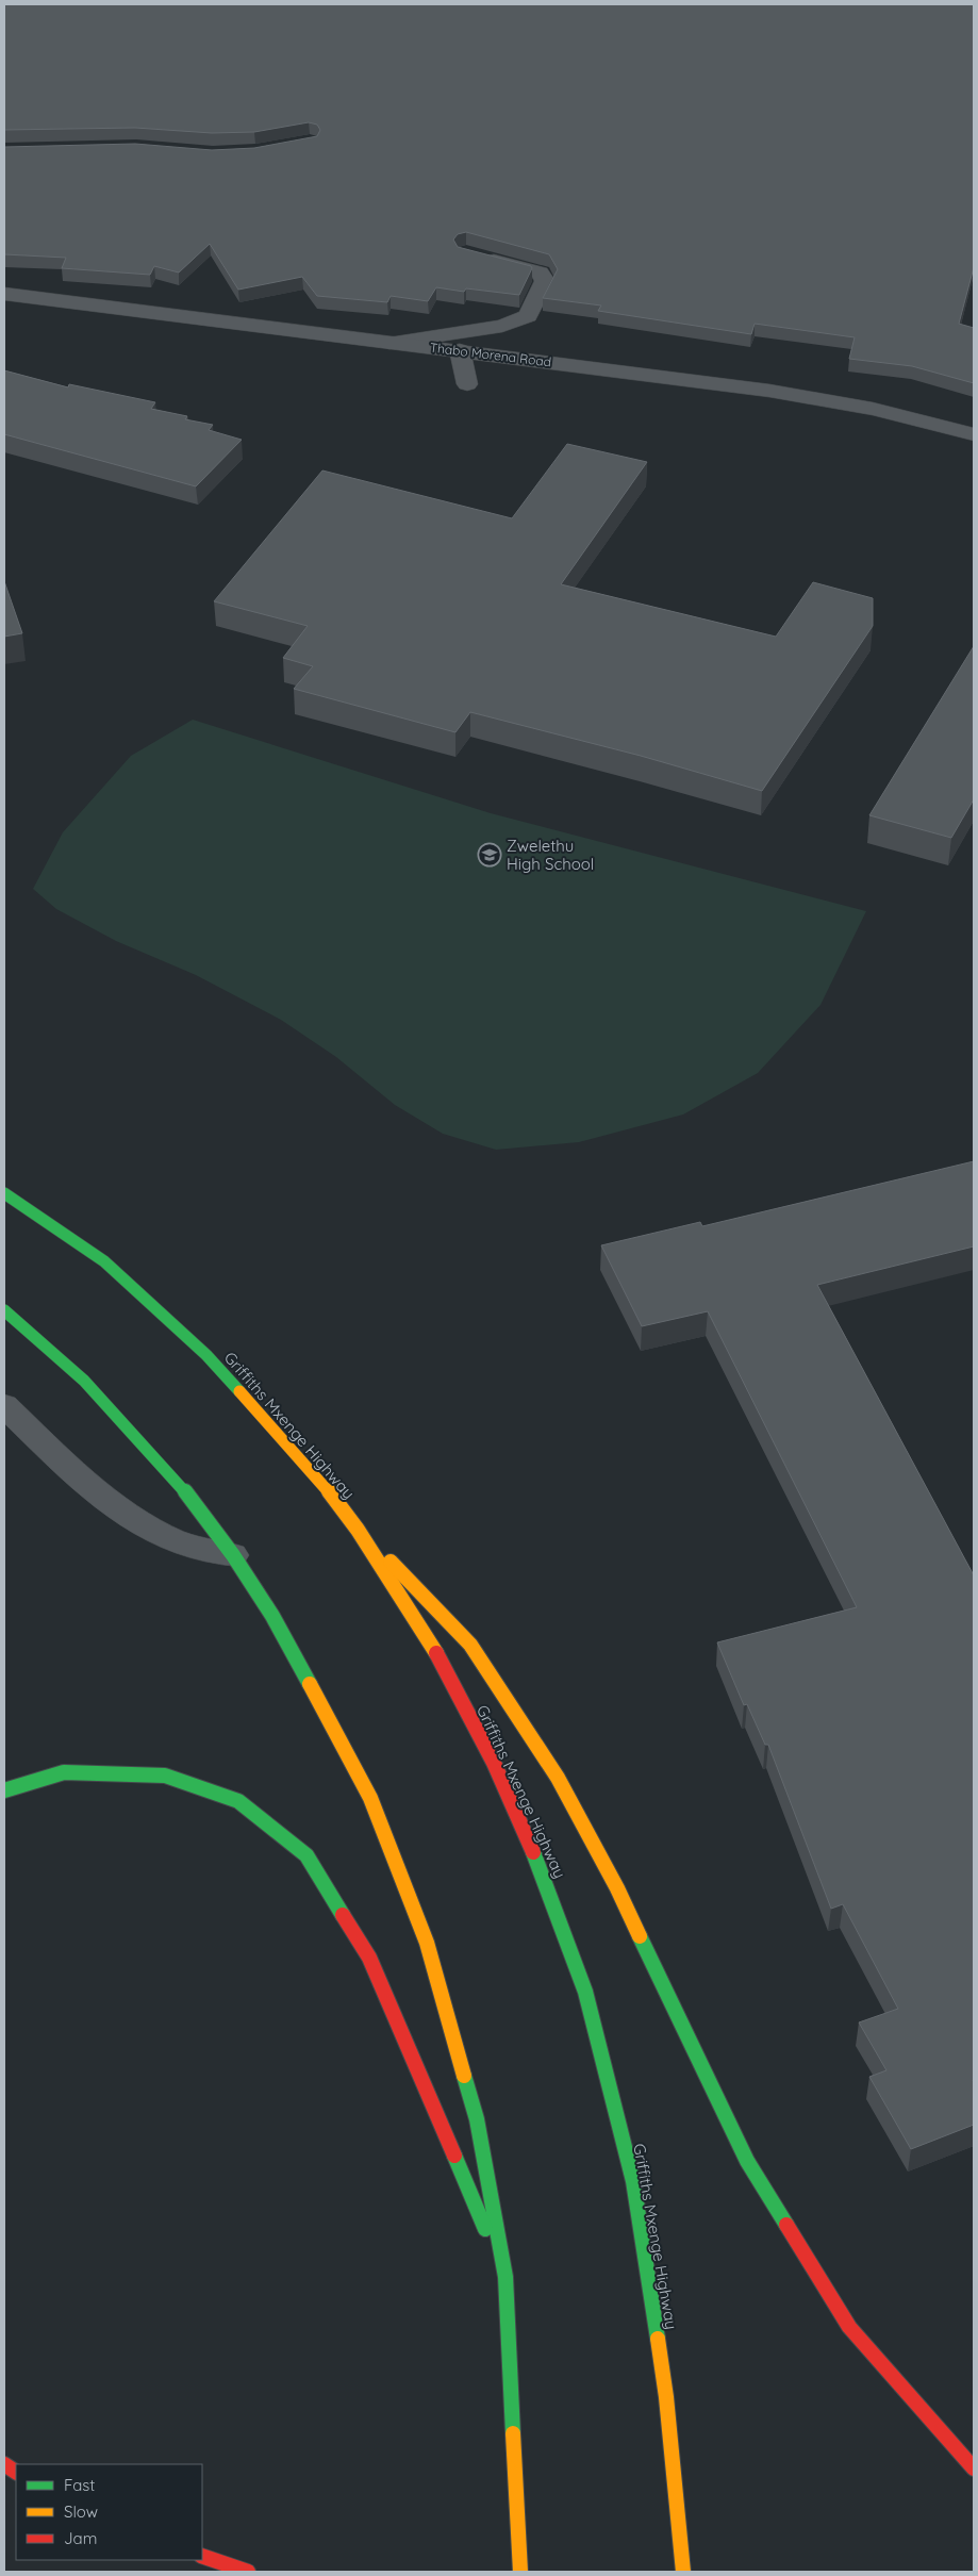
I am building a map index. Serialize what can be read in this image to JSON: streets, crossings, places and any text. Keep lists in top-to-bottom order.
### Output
{
  "streets": {
    "street": ["Thabo Morena Road", "Griffiths Mxenge Highway"]
  },
  "places": {
    "school or university": ["Zwelethu High School"]
  },
  "legend": ["Fast", "Slow", "Jam"]
}
